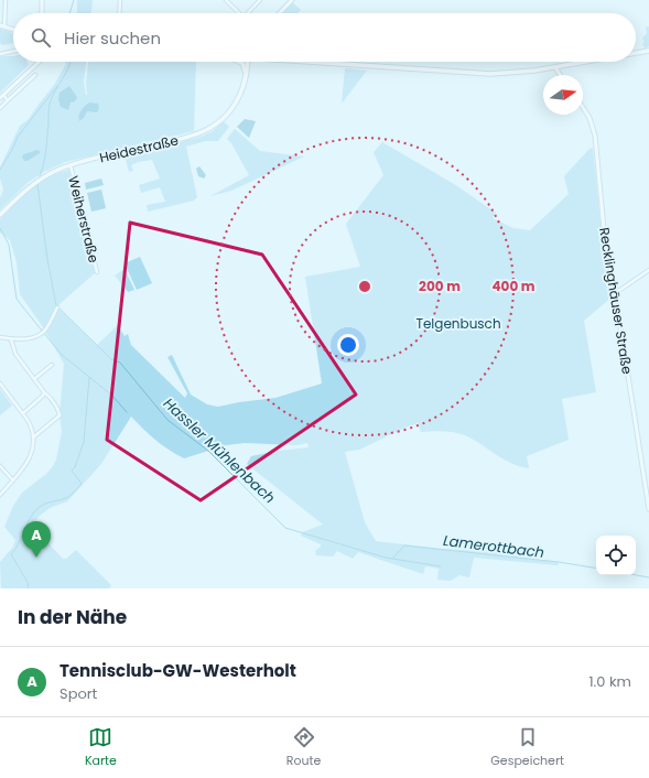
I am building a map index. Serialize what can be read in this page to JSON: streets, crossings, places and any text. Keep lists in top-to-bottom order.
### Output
{
  "streets": {
    "main road": ["Heidestraße"],
    "street": ["Weiherstraße", "Recklinghäuser Straße"]
  },
  "crossings": [
    ["Heidestraße", "Weiherstraße"]
  ],
  "water": ["Hassler Mühlenbach", "Lamerottbach"],
  "parks": ["Telgenbusch"],
  "north": "right",
  "page": {
    "search": "Hier suchen",
    "pins": "A",
    "heading": "In der Nähe",
    "list": [
      {
        "mark": "A",
        "name": "Tennisclub-GW-Westerholt",
        "note": "Sport",
        "value": "1.0 km"
      }
    ],
    "nav": ["Karte", "Route", "Gespeichert"]
  },
  "rings": ["200 m", "400 m"]
}
